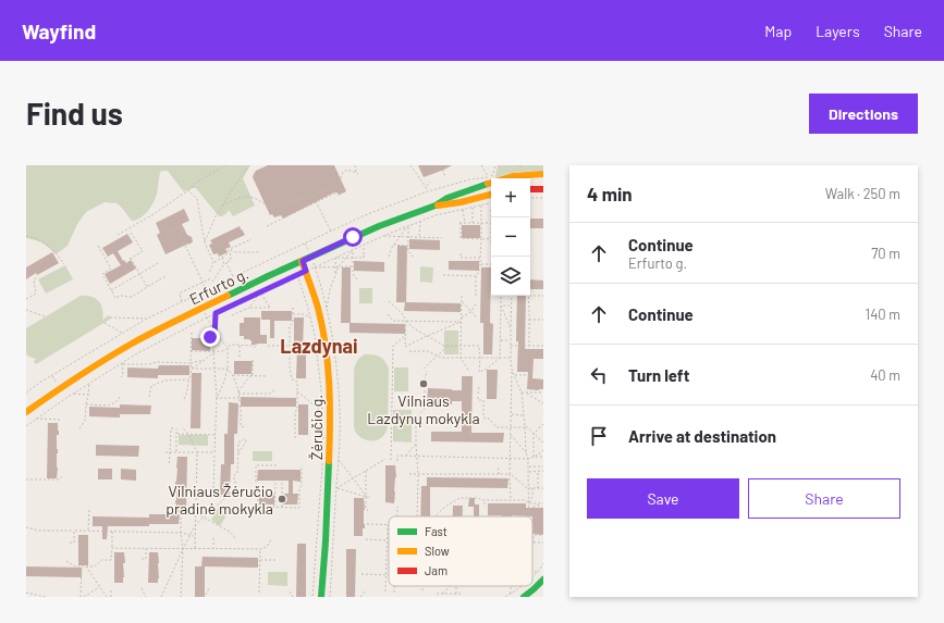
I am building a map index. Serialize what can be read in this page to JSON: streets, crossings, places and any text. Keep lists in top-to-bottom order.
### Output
{
  "streets": {
    "street": ["Erfurto g.", "Žėručio g."]
  },
  "crossings": [
    ["Erfurto g.", "Žėručio g."]
  ],
  "districts": ["Lazdynai"],
  "places": ["Vilniaus Lazdynų mokykla", "Vilniaus Žėručio pradinė mokykla"],
  "legend": ["Fast", "Slow", "Jam"],
  "page": {
    "header": "Wayfind",
    "nav": ["Map", "Layers", "Share"],
    "buttons": [
      "Directions",
      ["Save", "Share"]
    ],
    "title": "Find us",
    "heading": ["4 min", "Walk · 250 m"],
    "map_buttons": ["+", "−"],
    "list": [
      ["Continue", "Erfurto g.", "70 m"],
      ["Continue", "140 m"],
      ["Turn left", "40 m"],
      "Arrive at destination"
    ]
  }
}
